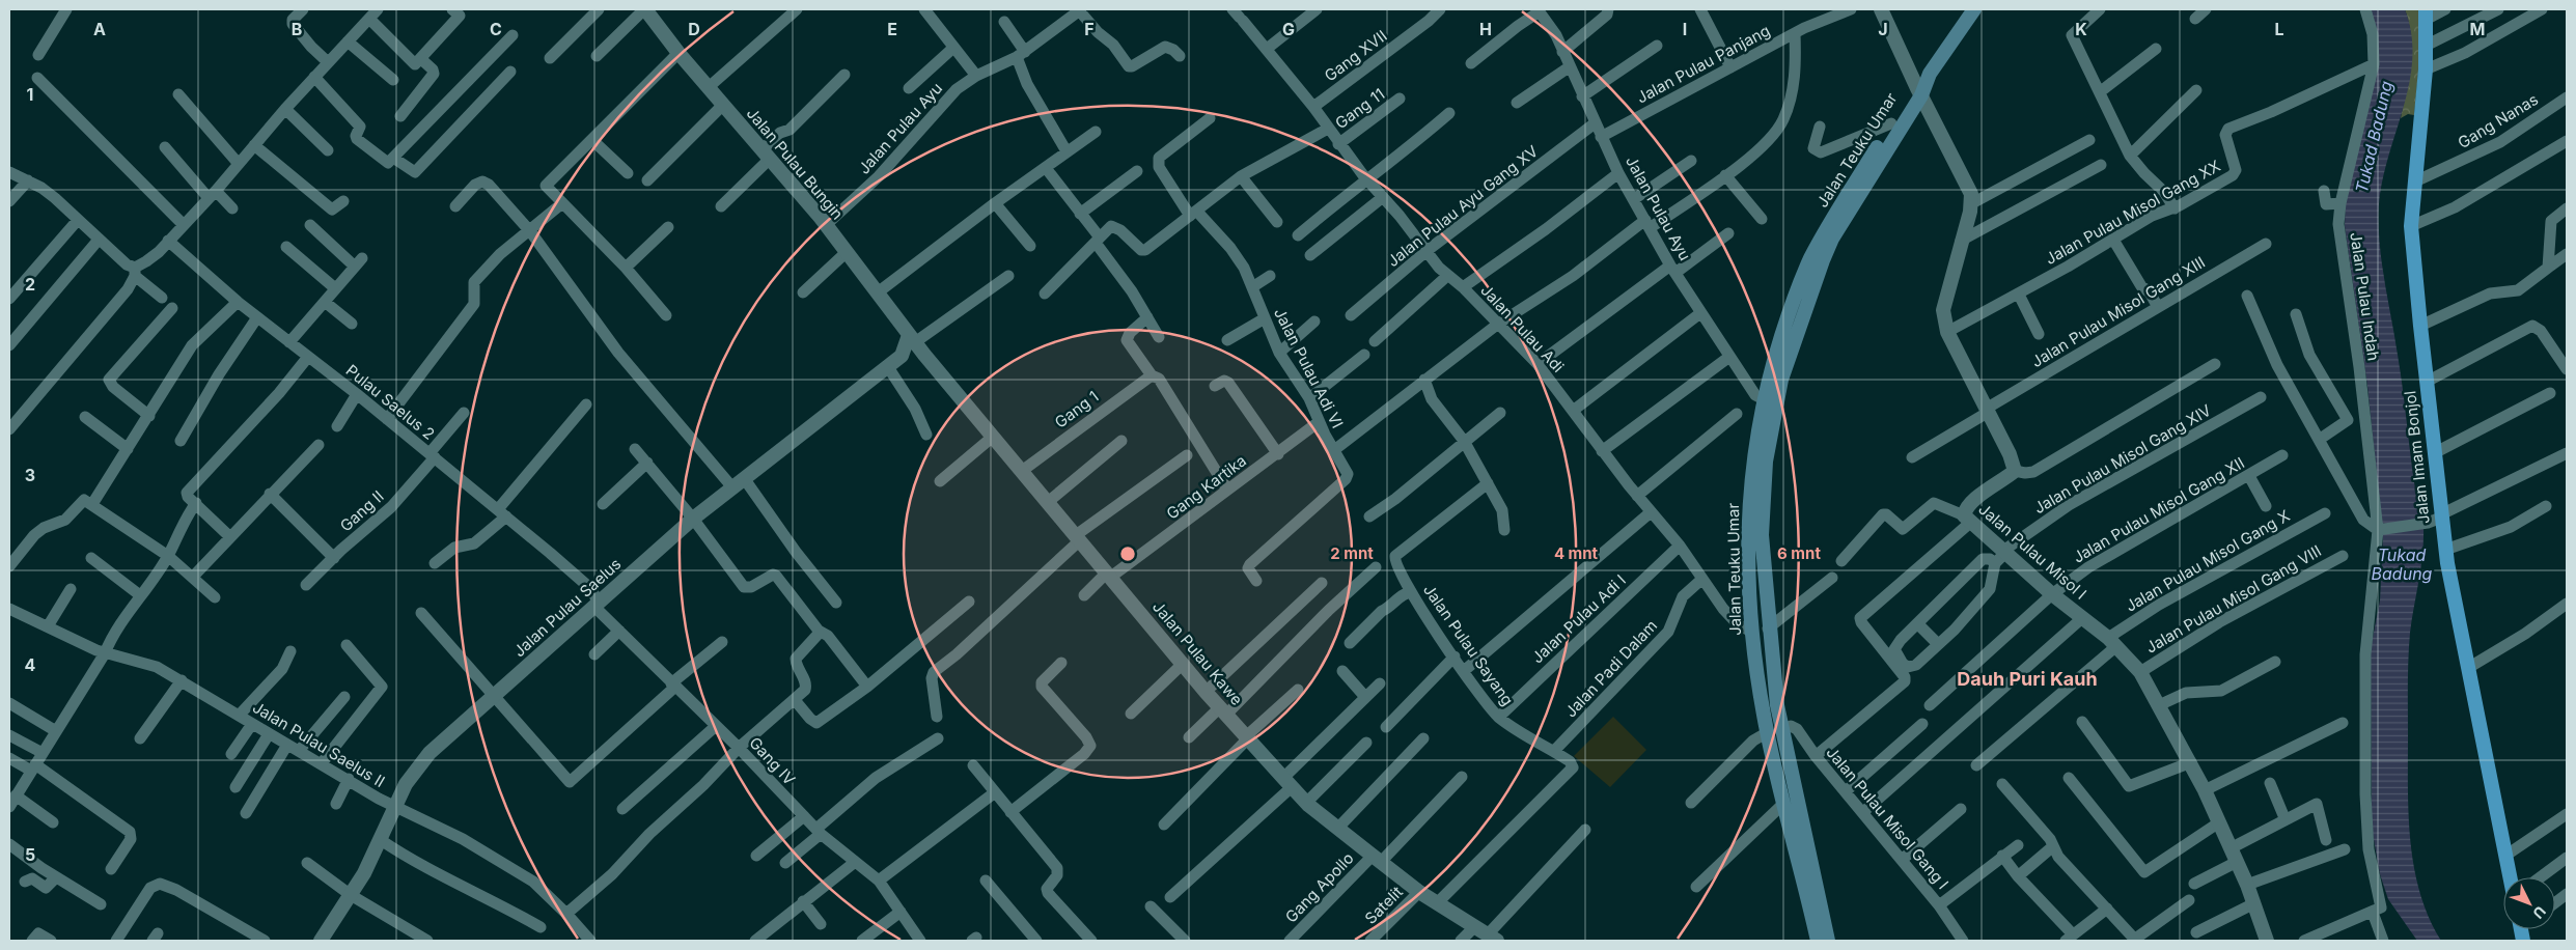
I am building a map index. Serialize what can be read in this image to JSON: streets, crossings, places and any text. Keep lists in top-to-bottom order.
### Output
{
  "streets": {
    "highway": ["Jalan Imam Bonjol"],
    "main road": ["Jalan Teuku Umar"],
    "street": [
      "Gang XVII",
      "Jalan Pulau Panjang",
      "Gang 11",
      "Gang Nanas",
      "Jalan Pulau Ayu",
      "Jalan Pulau Bungin",
      "Jalan Pulau Ayu Gang XV",
      "Jalan Pulau Misol Gang XX",
      "Jalan Pulau Indah",
      "Jalan Pulau Misol Gang XIII",
      "Jalan Pulau Adi",
      "Jalan Pulau Adi VI",
      "Pulau Saelus 2",
      "Gang 1",
      "Jalan Pulau Misol Gang XIV",
      "Gang Kartika",
      "Jalan Pulau Misol Gang XII",
      "Gang II",
      "Jalan Pulau Misol I",
      "Jalan Pulau Misol Gang X",
      "Jalan Pulau Misol Gang VIII",
      "Jalan Pulau Saelus",
      "Jalan Pulau Adi I",
      "Jalan Pulau Sayang",
      "Jalan Pulau Kawe",
      "Jalan Padi Dalam",
      "Jalan Pulau Saelus II",
      "Gang IV",
      "Jalan Pulau Misol Gang I",
      "Gang Apollo",
      "Satelit"
    ]
  },
  "crossings": [
    ["Gang XVII", "Jalan Pulau Adi"],
    ["Jalan Pulau Panjang", "Jalan Pulau Ayu"],
    ["Jalan Pulau Panjang", "Jalan Pulau Adi VI"],
    ["Gang 11", "Jalan Pulau Adi"],
    ["Gang Nanas", "Jalan Imam Bonjol"],
    ["Jalan Pulau Ayu", "Jalan Teuku Umar"],
    ["Jalan Pulau Ayu", "Jalan Pulau Bungin"],
    ["Jalan Pulau Ayu", "Jalan Pulau Ayu Gang XV"],
    ["Jalan Pulau Ayu", "Jalan Pulau Adi VI"],
    ["Jalan Teuku Umar", "Jalan Pulau Adi"],
    ["Jalan Teuku Umar", "Jalan Pulau Misol Gang I"],
    ["Jalan Pulau Bungin", "Jalan Pulau Kawe"],
    ["Jalan Pulau Ayu Gang XV", "Jalan Pulau Adi"],
    ["Jalan Pulau Misol Gang XX", "Jalan Pulau Indah"],
    ["Jalan Pulau Adi", "Jalan Pulau Adi VI"],
    ["Jalan Pulau Adi", "Jalan Pulau Adi I"],
    ["Jalan Pulau Adi", "Jalan Padi Dalam"],
    ["Jalan Pulau Adi VI", "Gang Kartika"],
    ["Pulau Saelus 2", "Gang II"],
    ["Pulau Saelus 2", "Jalan Pulau Saelus"],
    ["Pulau Saelus 2", "Gang IV"],
    ["Gang 1", "Jalan Pulau Kawe"],
    ["Jalan Pulau Misol Gang XIV", "Jalan Pulau Misol I"],
    ["Gang Kartika", "Jalan Pulau Kawe"],
    ["Jalan Pulau Misol Gang XII", "Jalan Pulau Misol I"],
    ["Jalan Pulau Misol I", "Jalan Pulau Misol Gang X"],
    ["Jalan Pulau Misol I", "Jalan Pulau Misol Gang VIII"],
    ["Jalan Pulau Saelus", "Jalan Pulau Saelus II"],
    ["Jalan Pulau Saelus", "Gang IV"],
    ["Jalan Pulau Adi I", "Jalan Pulau Sayang"],
    ["Jalan Pulau Sayang", "Jalan Pulau Kawe"],
    ["Jalan Pulau Sayang", "Jalan Padi Dalam"],
    ["Jalan Pulau Kawe", "Gang Apollo"],
    ["Jalan Pulau Kawe", "Satelit"]
  ],
  "districts": ["Dauh Puri Kauh"],
  "water": ["Tukad Badung"],
  "north": "bottom right",
  "grid": {
    "columns": [
      "A",
      "B",
      "C",
      "D",
      "E",
      "F",
      "G",
      "H",
      "I",
      "J",
      "K",
      "L",
      "M"
    ],
    "rows": [
      "1",
      "2",
      "3",
      "4",
      "5"
    ]
  },
  "rings": ["2 mnt", "4 mnt", "6 mnt"]
}
